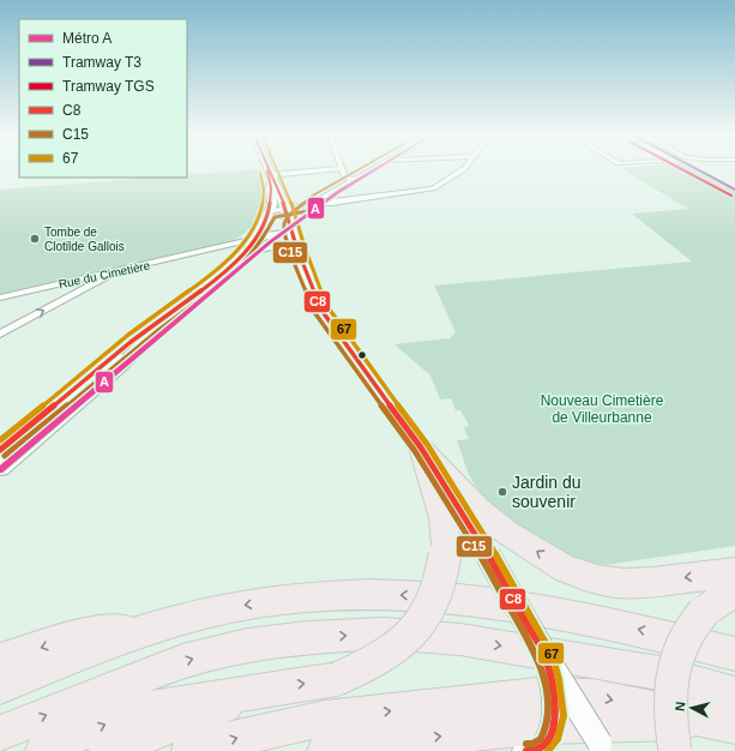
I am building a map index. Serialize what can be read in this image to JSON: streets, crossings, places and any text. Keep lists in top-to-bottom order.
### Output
{
  "streets": {
    "street": ["Rue du Cimetière"]
  },
  "parks": ["Nouveau Cimetière de Villeurbanne"],
  "places": ["Tombe de Clotilde Gallois", "Jardin du souvenir"],
  "lines": [
    "metro line A",
    "tram line T3",
    "tram line TGS",
    "transit line C8",
    "transit line C15",
    "transit line 67"
  ],
  "legend": [
    "Métro A",
    "Tramway T3",
    "Tramway TGS",
    "C8",
    "C15",
    "67"
  ],
  "north": "left"
}
